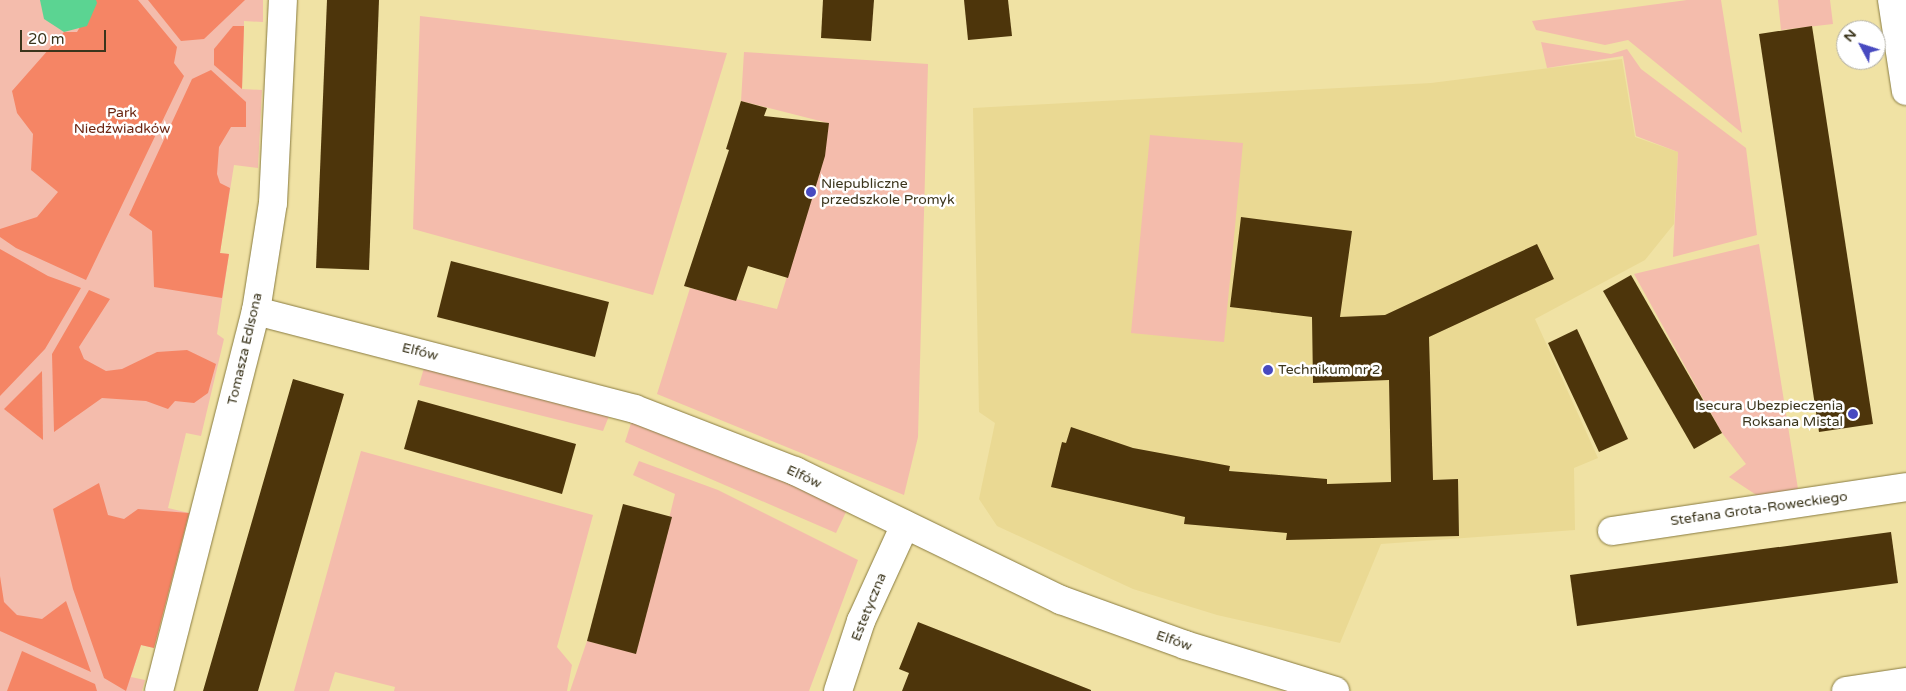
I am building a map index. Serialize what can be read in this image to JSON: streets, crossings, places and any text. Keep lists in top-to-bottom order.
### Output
{
  "streets": {
    "street": [
      "Tomasza Edisona",
      "Elfów",
      "Stefana Grota-Roweckiego",
      "Estetyczna"
    ]
  },
  "crossings": [
    ["Tomasza Edisona", "Elfów"],
    ["Elfów", "Estetyczna"]
  ],
  "parks": ["Park Niedźwiadków"],
  "places": ["Niepubliczne przedszkole Promyk", "Technikum nr 2", "Isecura Ubezpieczenia Roksana Mistal"],
  "scale_bar": "20 m",
  "north": "top left"
}
